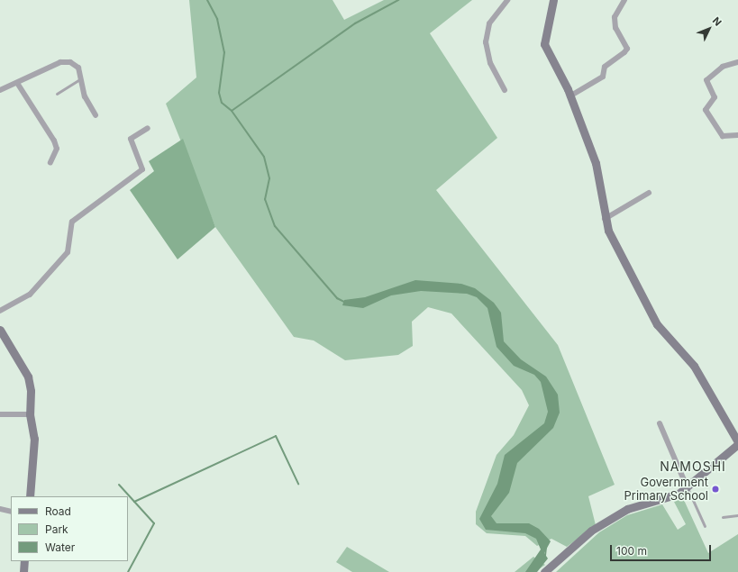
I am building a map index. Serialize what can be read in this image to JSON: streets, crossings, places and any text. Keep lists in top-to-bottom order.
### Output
{
  "districts": ["NAMOSHI"],
  "places": ["Government Primary School"],
  "legend": ["Road", "Park", "Water"],
  "scale_bar": "100 m",
  "north": "top right"
}
